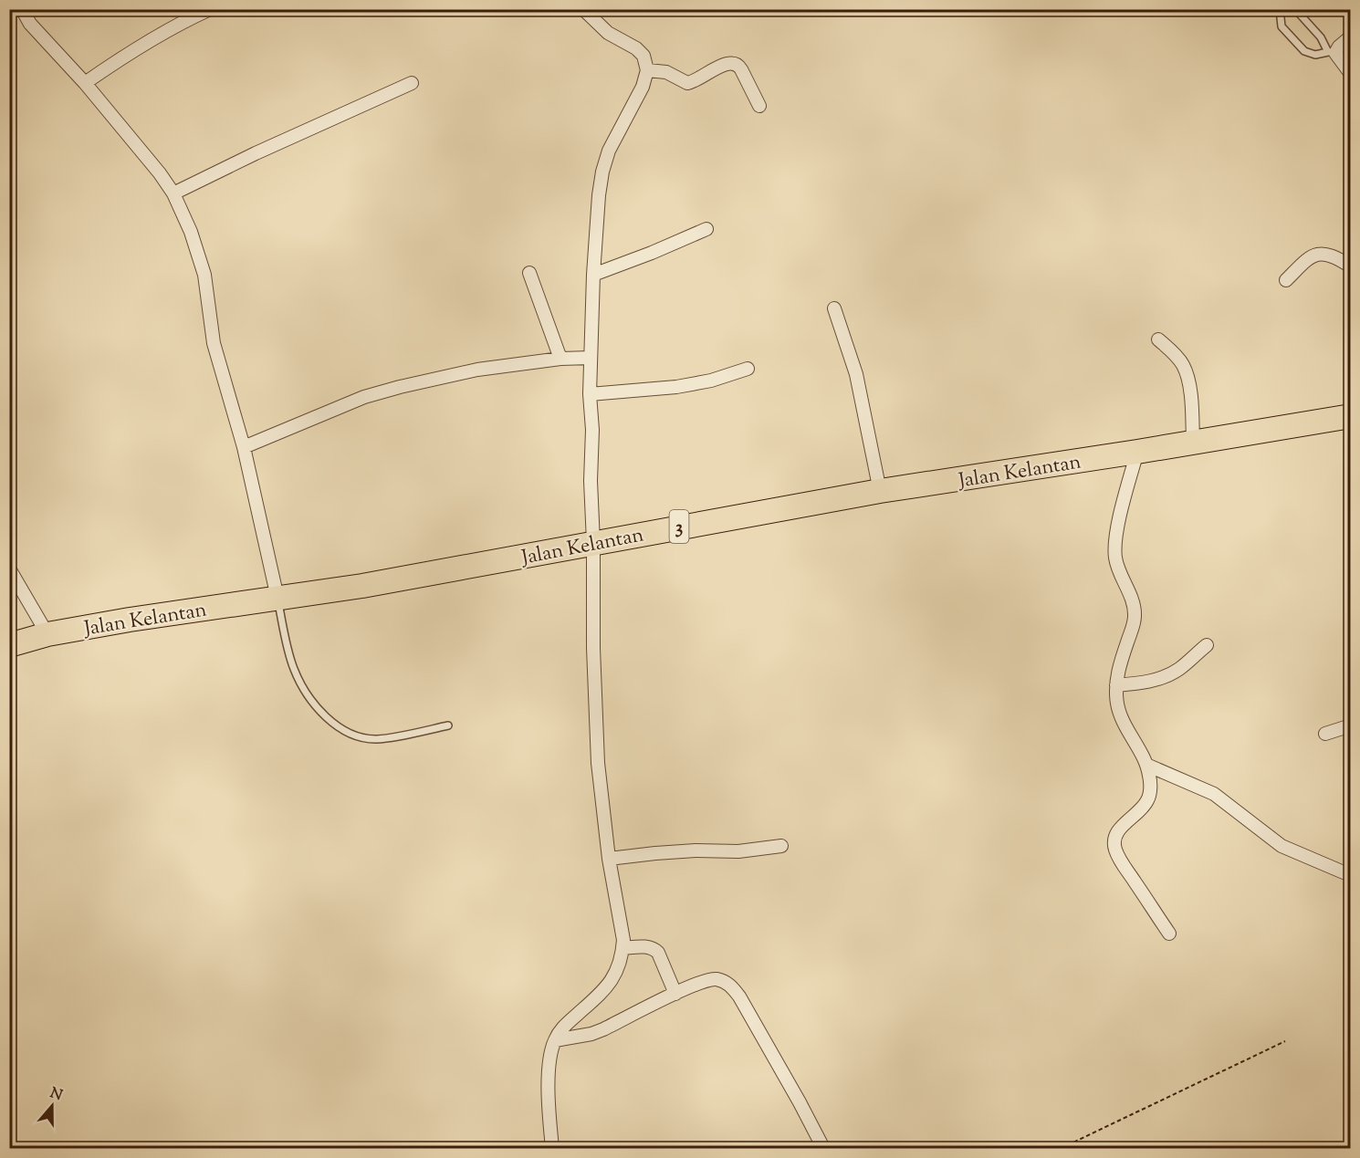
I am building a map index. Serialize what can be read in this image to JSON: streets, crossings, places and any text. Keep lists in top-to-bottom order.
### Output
{
  "streets": {
    "highway": ["Jalan Kelantan", "3"]
  },
  "north": "top"
}
